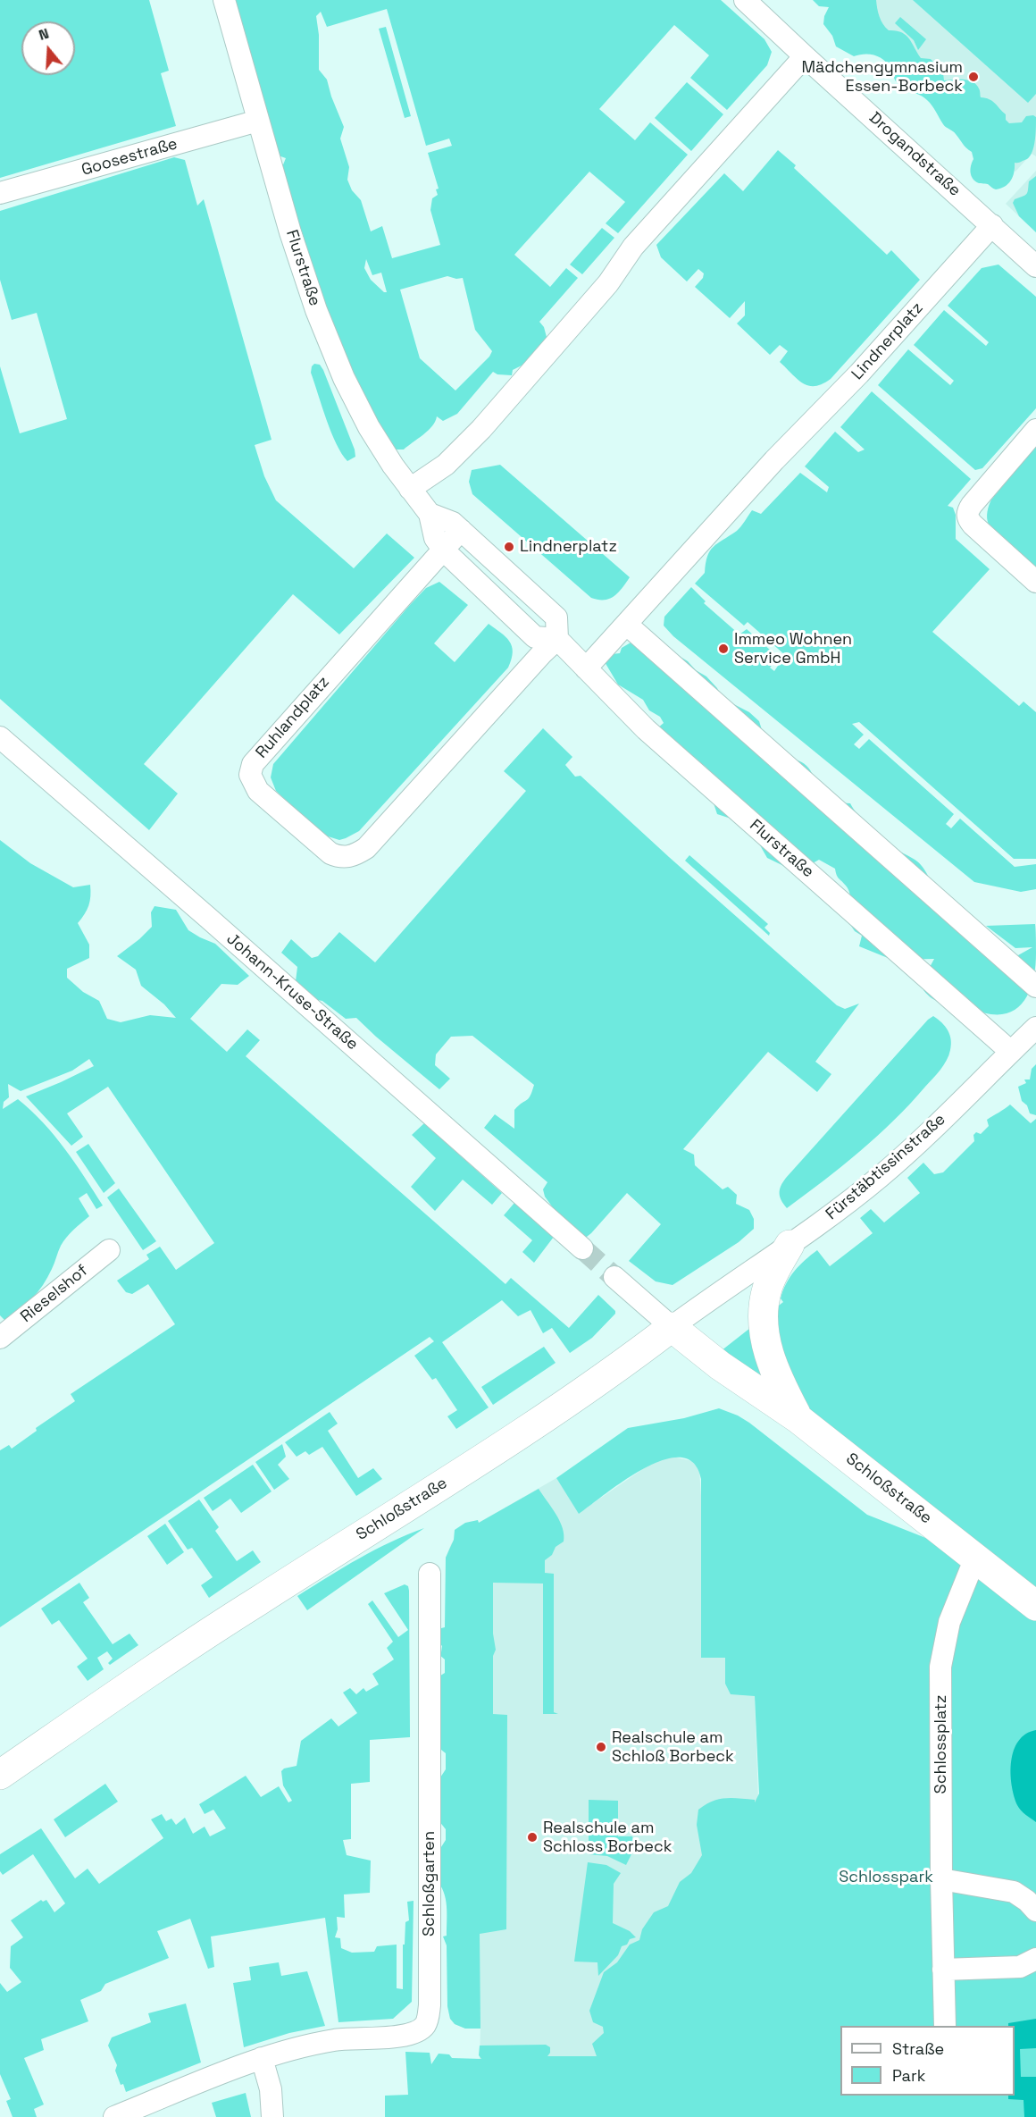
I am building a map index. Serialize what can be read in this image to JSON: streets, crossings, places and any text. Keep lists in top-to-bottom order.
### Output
{
  "streets": {
    "street": [
      "Drogandstraße",
      "Goosestraße",
      "Flurstraße",
      "Lindnerplatz",
      "Ruhlandplatz",
      "Johann-Kruse-Straße",
      "Fürstäbtissinstraße",
      "Rieselshof",
      "Schloßstraße",
      "Schlossplatz",
      "Schloßgarten"
    ]
  },
  "crossings": [
    ["Drogandstraße", "Lindnerplatz"],
    ["Goosestraße", "Flurstraße"],
    ["Flurstraße", "Lindnerplatz"],
    ["Flurstraße", "Ruhlandplatz"],
    ["Flurstraße", "Fürstäbtissinstraße"],
    ["Fürstäbtissinstraße", "Schloßstraße"],
    ["Schloßstraße", "Schlossplatz"]
  ],
  "parks": ["Schlosspark"],
  "places": [
    "Mädchengymnasium Essen-Borbeck",
    "Lindnerplatz",
    "Immeo Wohnen Service GmbH",
    "Realschule am Schloß Borbeck",
    "Realschule am Schloss Borbeck"
  ],
  "legend": ["Straße", "Park"],
  "north": "top"
}
